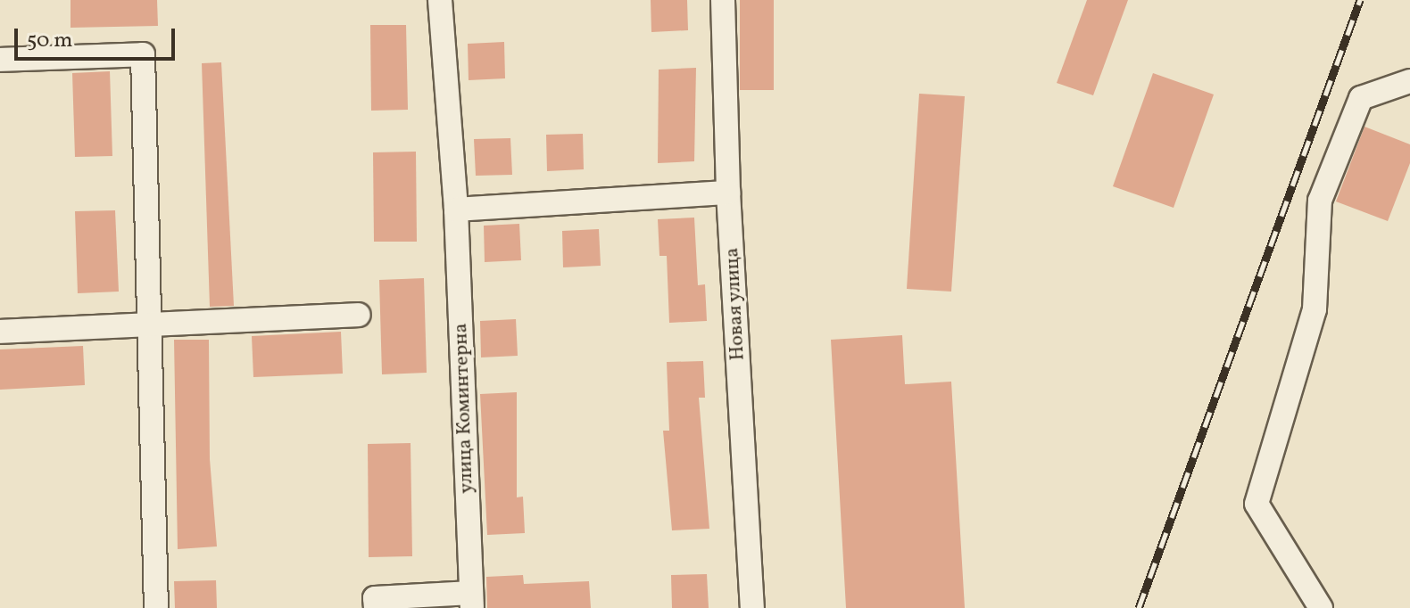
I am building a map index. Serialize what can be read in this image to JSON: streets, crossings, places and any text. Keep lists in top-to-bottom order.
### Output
{
  "streets": {
    "street": ["Новая улица", "улица Коминтерна"]
  },
  "scale_bar": "50 m"
}
